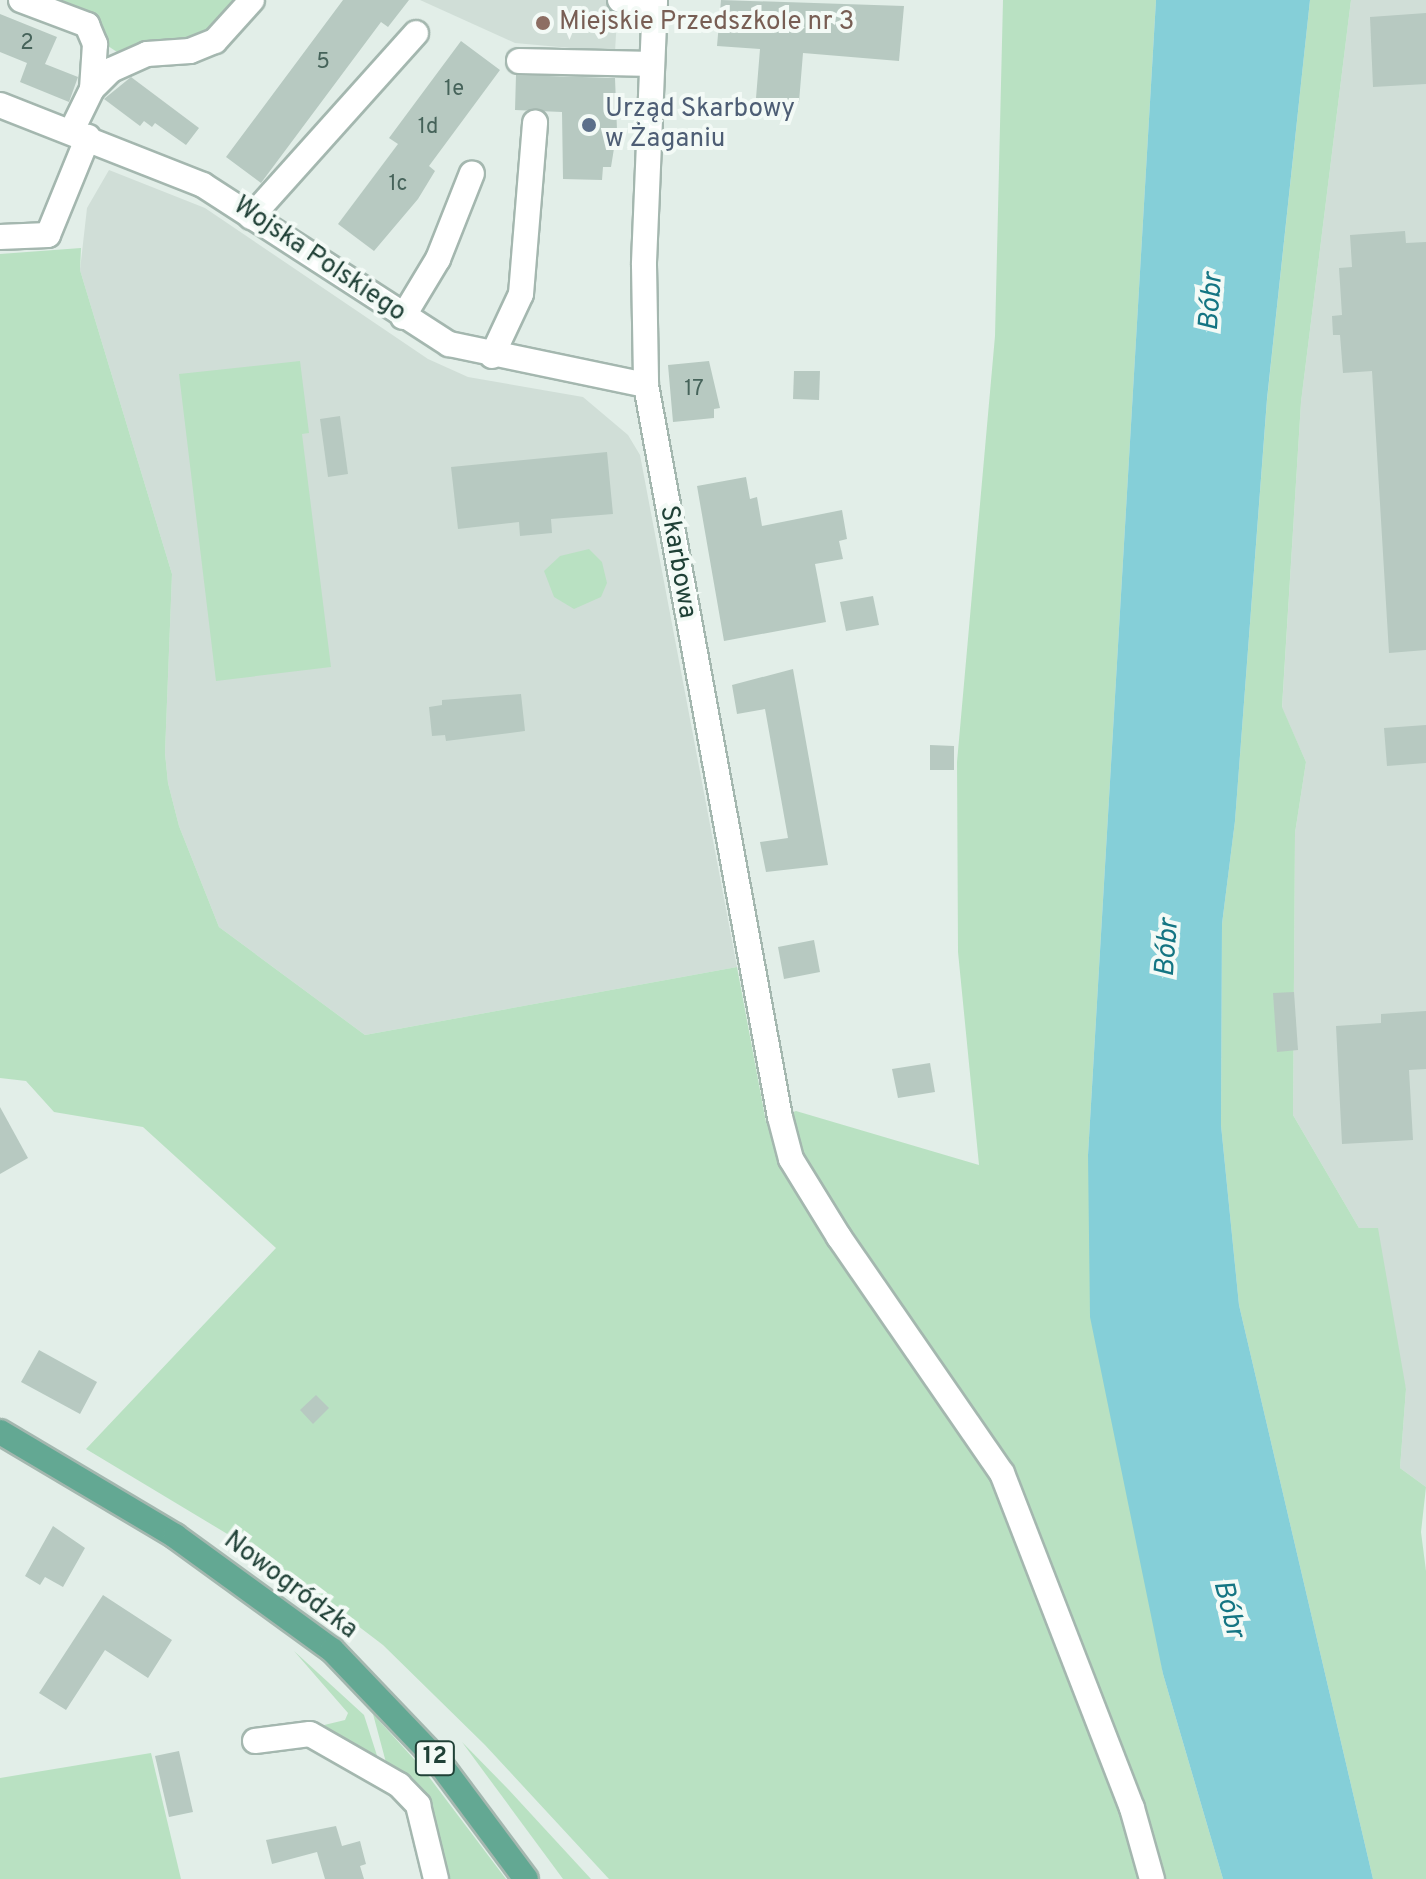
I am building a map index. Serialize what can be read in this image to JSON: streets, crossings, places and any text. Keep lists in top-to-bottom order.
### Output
{
  "streets": {
    "main road": ["Nowogródzka", "12"],
    "street": ["Wojska Polskiego", "Skarbowa"]
  },
  "crossings": [
    ["Wojska Polskiego", "Skarbowa"]
  ],
  "water": ["Bóbr"],
  "places": ["Miejskie Przedszkole nr 3", "Urząd Skarbowy w Żaganiu"],
  "house_numbers": [
    "2",
    "5",
    "1e",
    "1d",
    "1c",
    "17"
  ]
}
